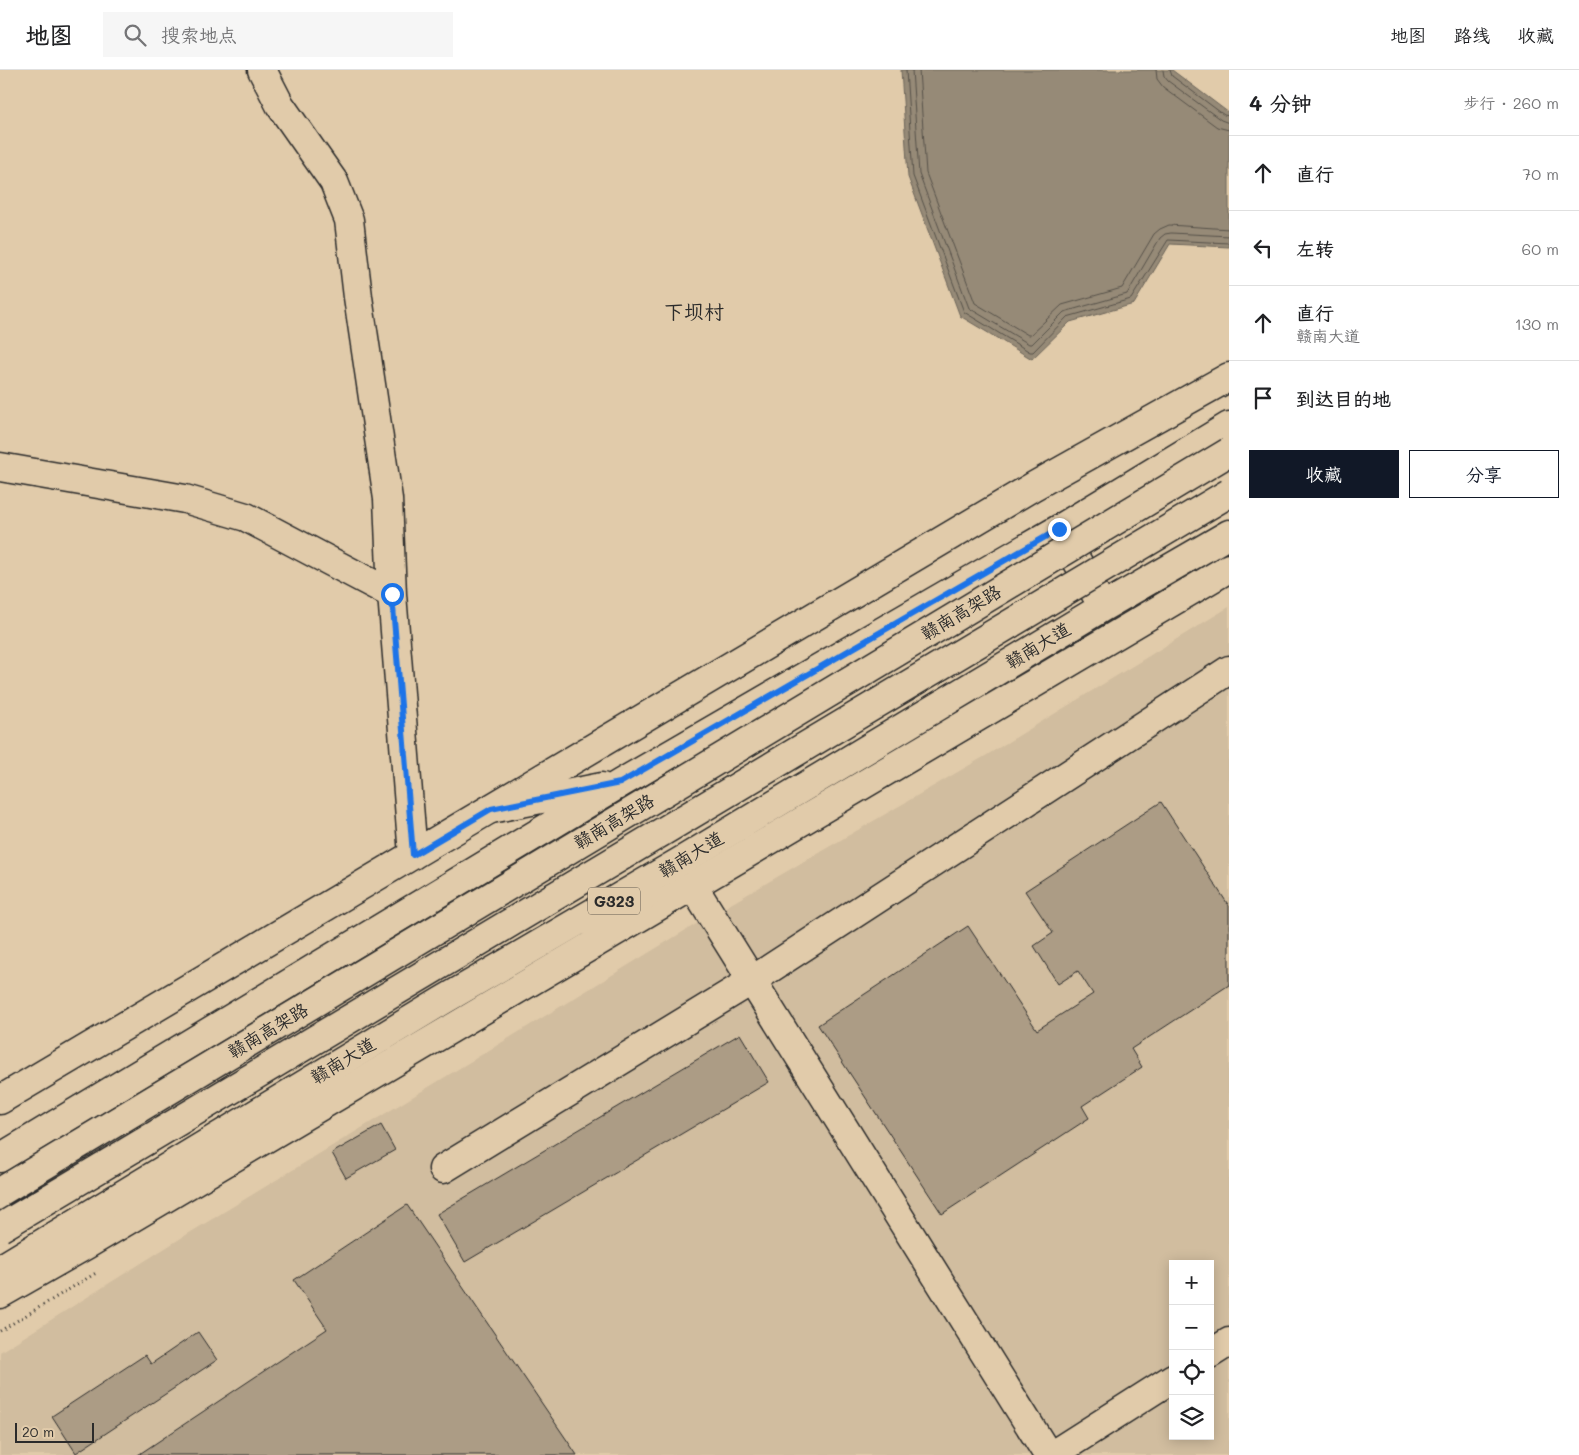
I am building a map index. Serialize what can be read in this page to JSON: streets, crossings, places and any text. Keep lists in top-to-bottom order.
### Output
{
  "streets": {
    "main road": ["赣南高架路", "赣南大道", "G323"]
  },
  "districts": ["下坝村"],
  "scale_bar": "20 m",
  "page": {
    "header": "地图",
    "search": "搜索地点",
    "nav": ["地图", "路线", "收藏"],
    "heading": ["4 分钟", "步行 · 260 m"],
    "list": [
      ["直行", "70 m"],
      ["左转", "60 m"],
      ["直行", "赣南大道", "130 m"],
      "到达目的地"
    ],
    "buttons": ["收藏", "分享"],
    "map_buttons": ["+", "−"],
    "scale": "20 m"
  }
}
